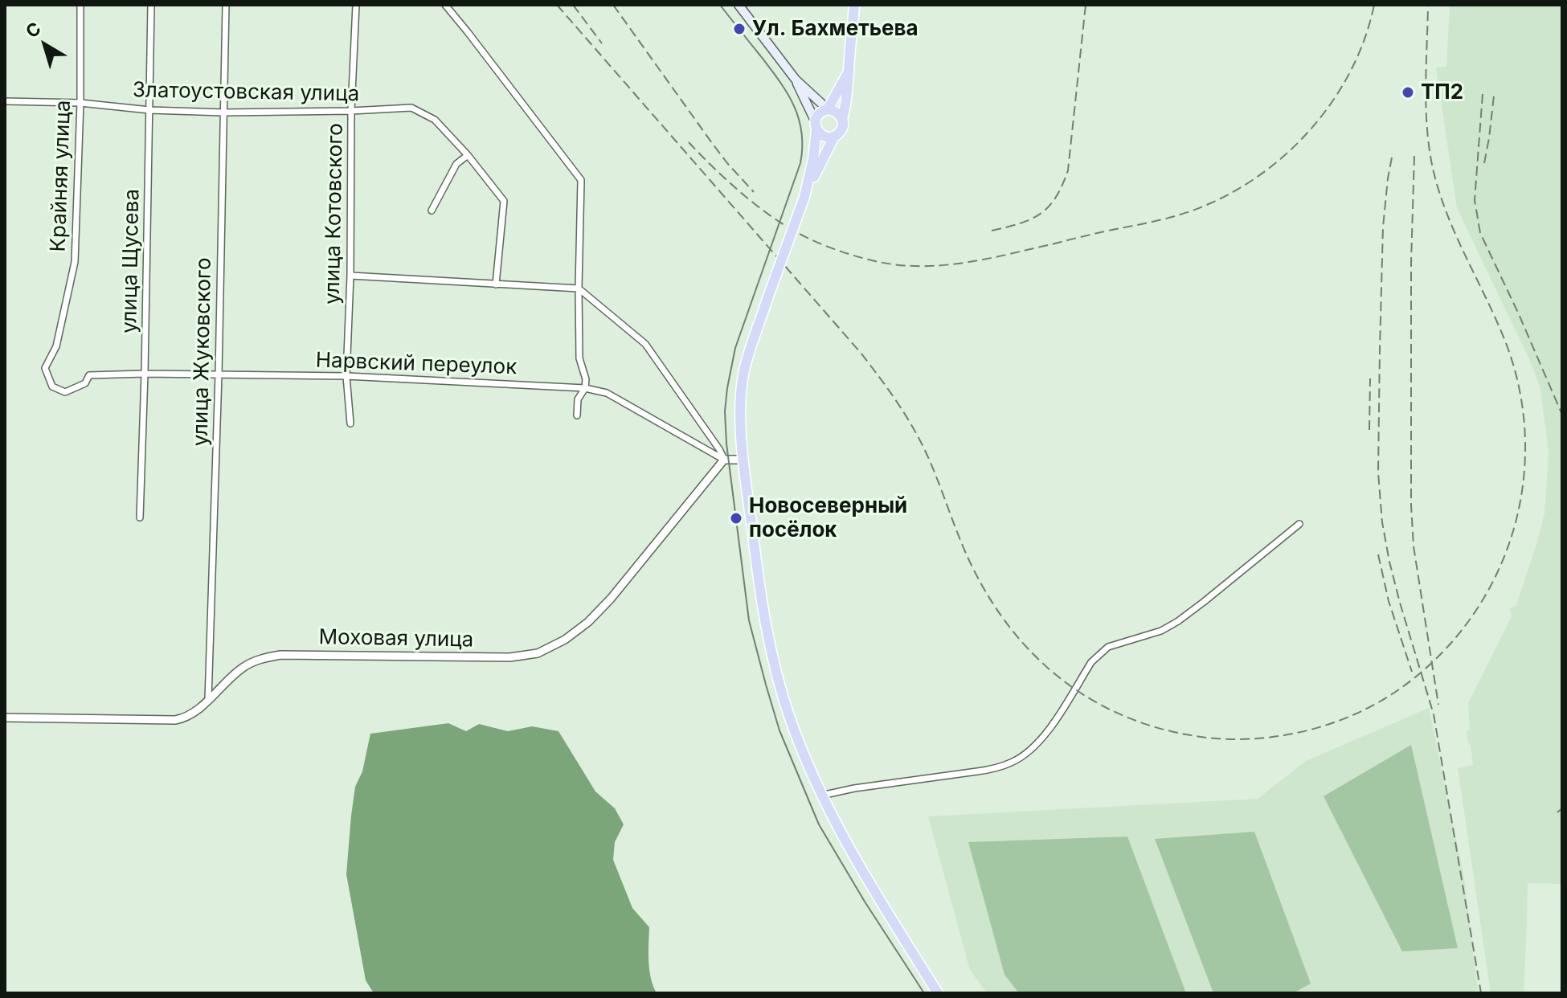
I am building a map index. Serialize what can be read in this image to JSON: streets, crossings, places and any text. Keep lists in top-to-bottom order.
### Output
{
  "streets": {
    "street": [
      "Златоустовская улица",
      "Крайняя улица",
      "улица Котовского",
      "улица Щусева",
      "улица Жуковского",
      "Нарвский переулок",
      "Моховая улица"
    ]
  },
  "crossings": [
    ["Златоустовская улица", "Крайняя улица"],
    ["Златоустовская улица", "улица Котовского"],
    ["Златоустовская улица", "улица Щусева"],
    ["Златоустовская улица", "улица Жуковского"],
    ["Крайняя улица", "Нарвский переулок"],
    ["улица Котовского", "Нарвский переулок"],
    ["улица Щусева", "Нарвский переулок"],
    ["улица Жуковского", "Нарвский переулок"],
    ["улица Жуковского", "Моховая улица"],
    ["Нарвский переулок", "Моховая улица"]
  ],
  "places": ["Ул. Бахметьева", "ТП2", "Новосеверный посёлок"],
  "north": "top left"
}
